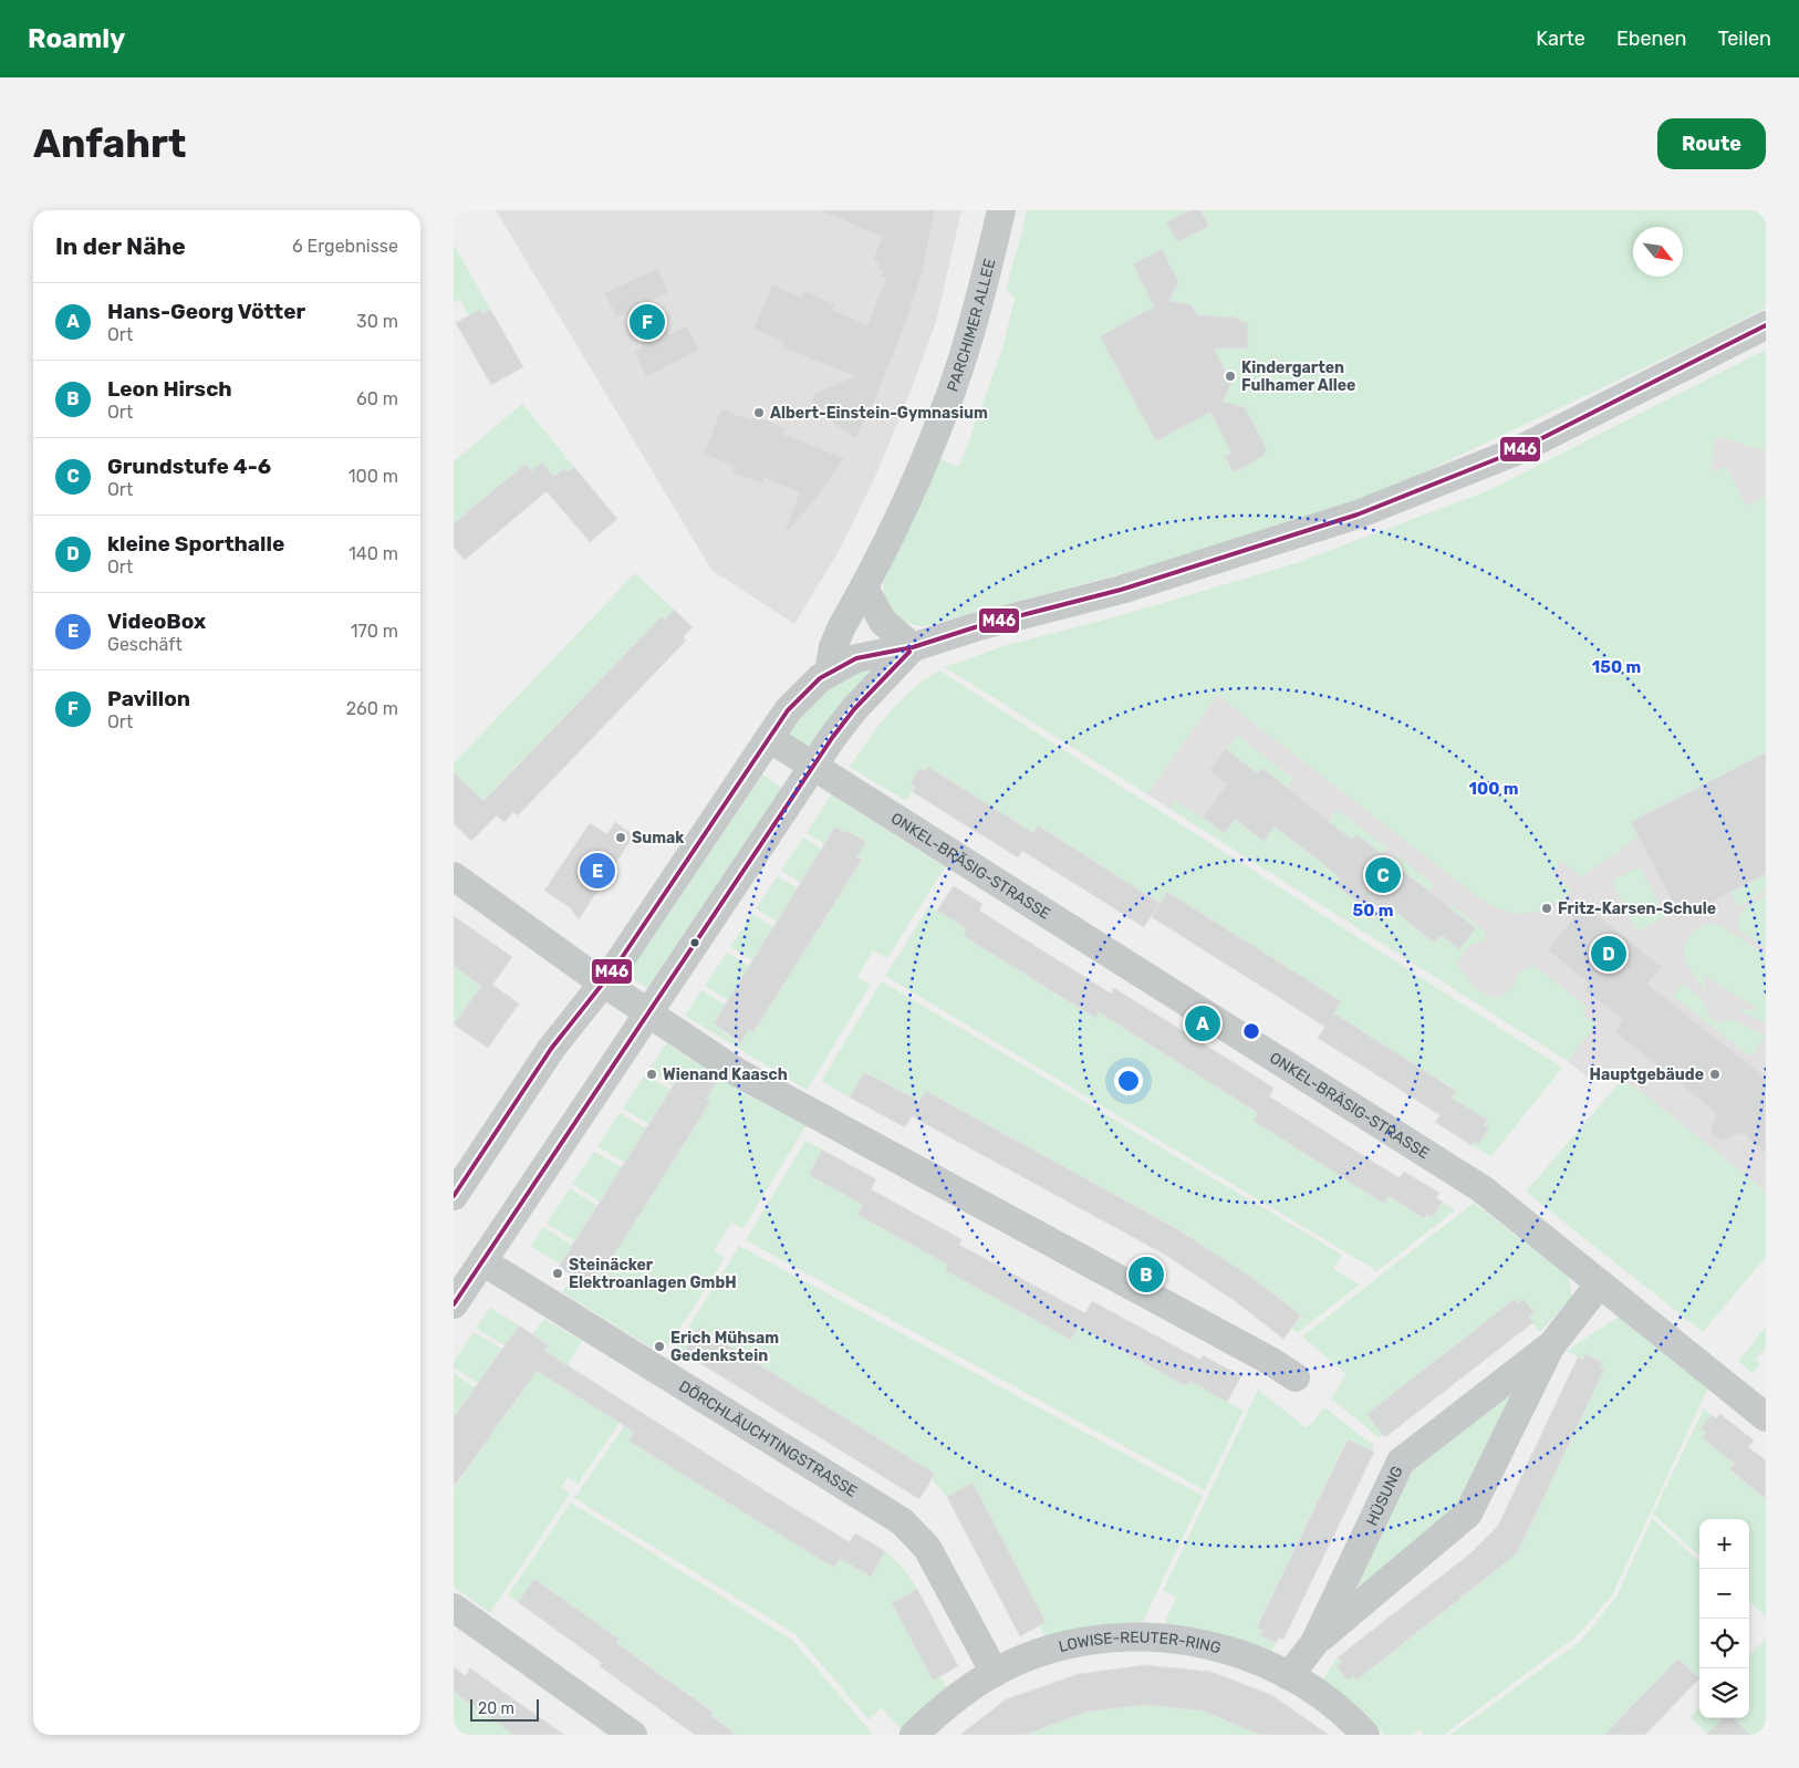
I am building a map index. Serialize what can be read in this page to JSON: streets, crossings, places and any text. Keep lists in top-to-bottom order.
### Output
{
  "streets": {
    "street": [
      "PARCHIMER ALLEE",
      "ONKEL-BRÄSIG-STRASSE",
      "DÖRCHLÄUCHTINGSTRASSE",
      "HÜSUNG",
      "LOWISE-REUTER-RING"
    ]
  },
  "crossings": [
    ["ONKEL-BRÄSIG-STRASSE", "HÜSUNG"],
    ["DÖRCHLÄUCHTINGSTRASSE", "LOWISE-REUTER-RING"],
    ["HÜSUNG", "LOWISE-REUTER-RING"]
  ],
  "places": [
    "Kindergarten Fulhamer Allee",
    "Albert-Einstein-Gymnasium",
    "Sumak",
    "Fritz-Karsen-Schule",
    "Wienand Kaasch",
    "Hauptgebäude",
    "Steinäcker Elektroanlagen GmbH",
    "Erich Mühsam Gedenkstein"
  ],
  "lines": ["transit line M46"],
  "scale_bar": "20 m",
  "north": "bottom right",
  "page": {
    "header": "Roamly",
    "nav": ["Karte", "Ebenen", "Teilen"],
    "buttons": "Route",
    "title": "Anfahrt",
    "heading": ["In der Nähe", "6 Ergebnisse"],
    "list": [
      {
        "mark": "A",
        "name": "Hans-Georg Vötter",
        "note": "Ort",
        "value": "30 m"
      },
      {
        "mark": "B",
        "name": "Leon Hirsch",
        "note": "Ort",
        "value": "60 m"
      },
      {
        "mark": "C",
        "name": "Grundstufe 4-6",
        "note": "Ort",
        "value": "100 m"
      },
      {
        "mark": "D",
        "name": "kleine Sporthalle",
        "note": "Ort",
        "value": "140 m"
      },
      {
        "mark": "E",
        "name": "VideoBox",
        "note": "Geschäft",
        "value": "170 m"
      },
      {
        "mark": "F",
        "name": "Pavillon",
        "note": "Ort",
        "value": "260 m"
      }
    ],
    "pins": [
      "F",
      "E",
      "C",
      "D",
      "A",
      "B"
    ],
    "map_buttons": ["+", "−"],
    "scale": "20 m"
  },
  "rings": ["150 m", "100 m", "50 m"]
}
